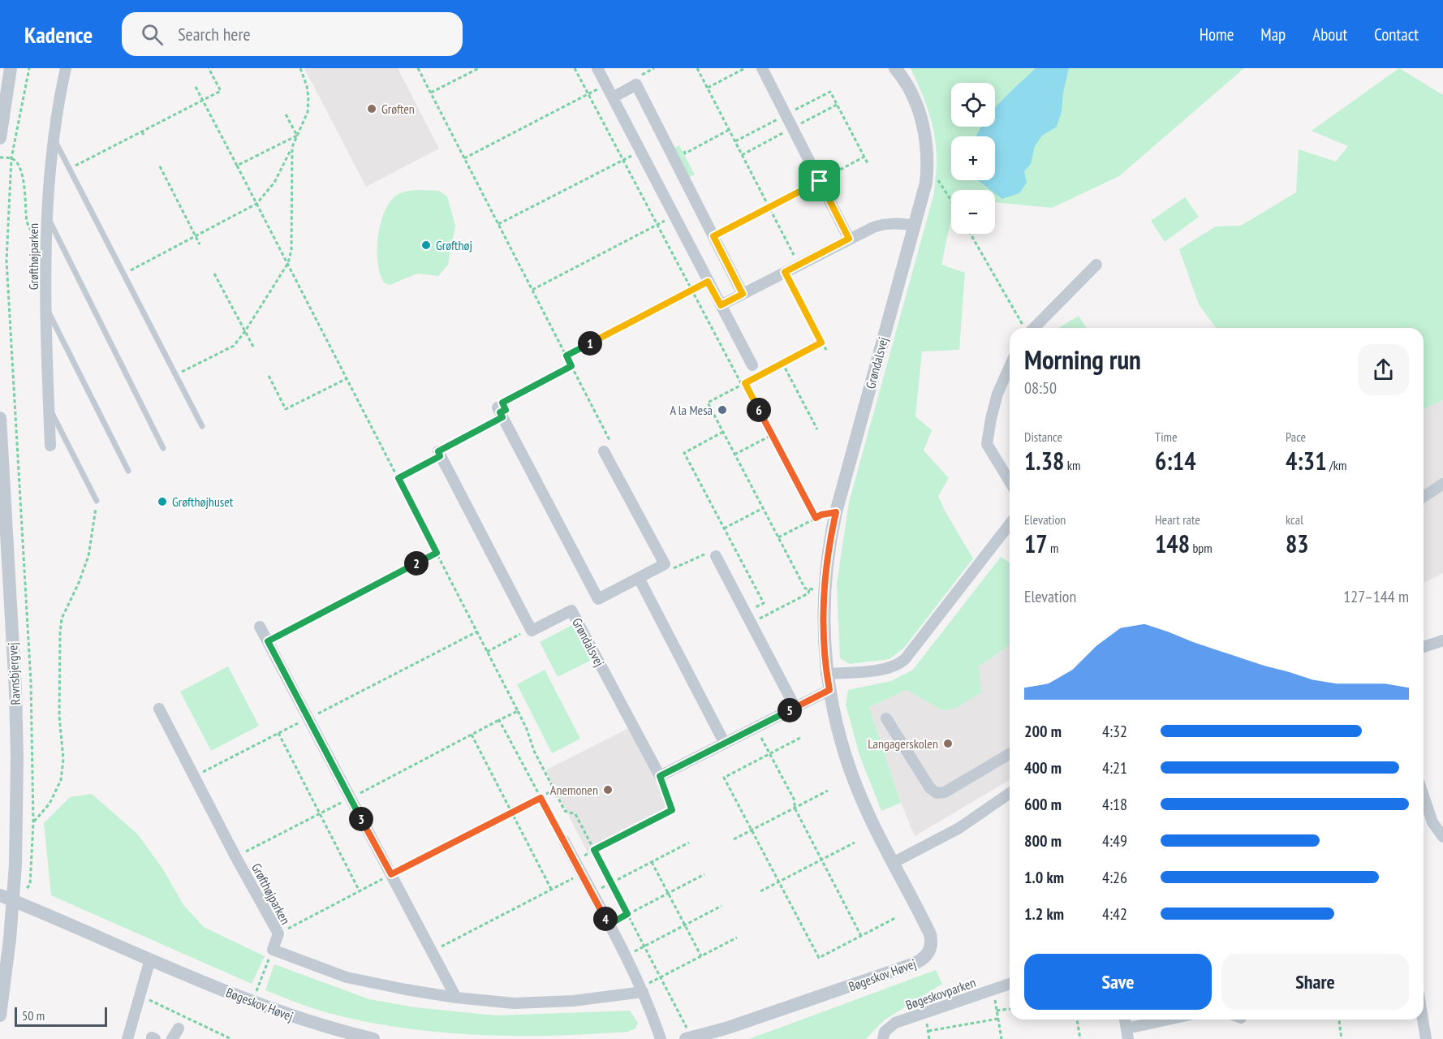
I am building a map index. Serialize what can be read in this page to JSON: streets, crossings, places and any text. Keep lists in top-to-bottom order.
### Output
{
  "streets": {
    "street": [
      "Grøfthøjparken",
      "Grøndalsvej",
      "Ravnsbjergvej",
      "Bøgeskov Høvej",
      "Bøgeskovparken"
    ]
  },
  "crossings": [
    ["Grøndalsvej", "Bøgeskov Høvej"],
    ["Ravnsbjergvej", "Bøgeskov Høvej"]
  ],
  "places": [
    "Grøften",
    "Grøfthøj",
    "A la Mesa",
    "Grøfthøjhuset",
    "Langagerskolen",
    "Anemonen"
  ],
  "scale_bar": "50 m",
  "page": {
    "header": "Kadence",
    "search": "Search here",
    "nav": [
      "Home",
      "Map",
      "About",
      "Contact"
    ],
    "map_buttons": ["+", "−"],
    "heading": ["Morning run", "08:50"],
    "pins": [
      "1",
      "6",
      "2",
      "5",
      "3",
      "4"
    ],
    "stats": [
      ["Distance", "1.38 km"],
      ["Time", "6:14"],
      ["Pace", "4:31 /km"],
      ["Elevation", "17 m"],
      ["Heart rate", "148 bpm"],
      ["kcal", "83"]
    ],
    "chart": ["Elevation", "127–144 m"],
    "list": [
      {
        "name": "200 m",
        "note": "4:32"
      },
      {
        "name": "400 m",
        "note": "4:21"
      },
      {
        "name": "600 m",
        "note": "4:18"
      },
      {
        "name": "800 m",
        "note": "4:49"
      },
      {
        "name": "1.0 km",
        "note": "4:26"
      },
      {
        "name": "1.2 km",
        "note": "4:42"
      }
    ],
    "buttons": ["Save", "Share"],
    "scale": "50 m"
  }
}
